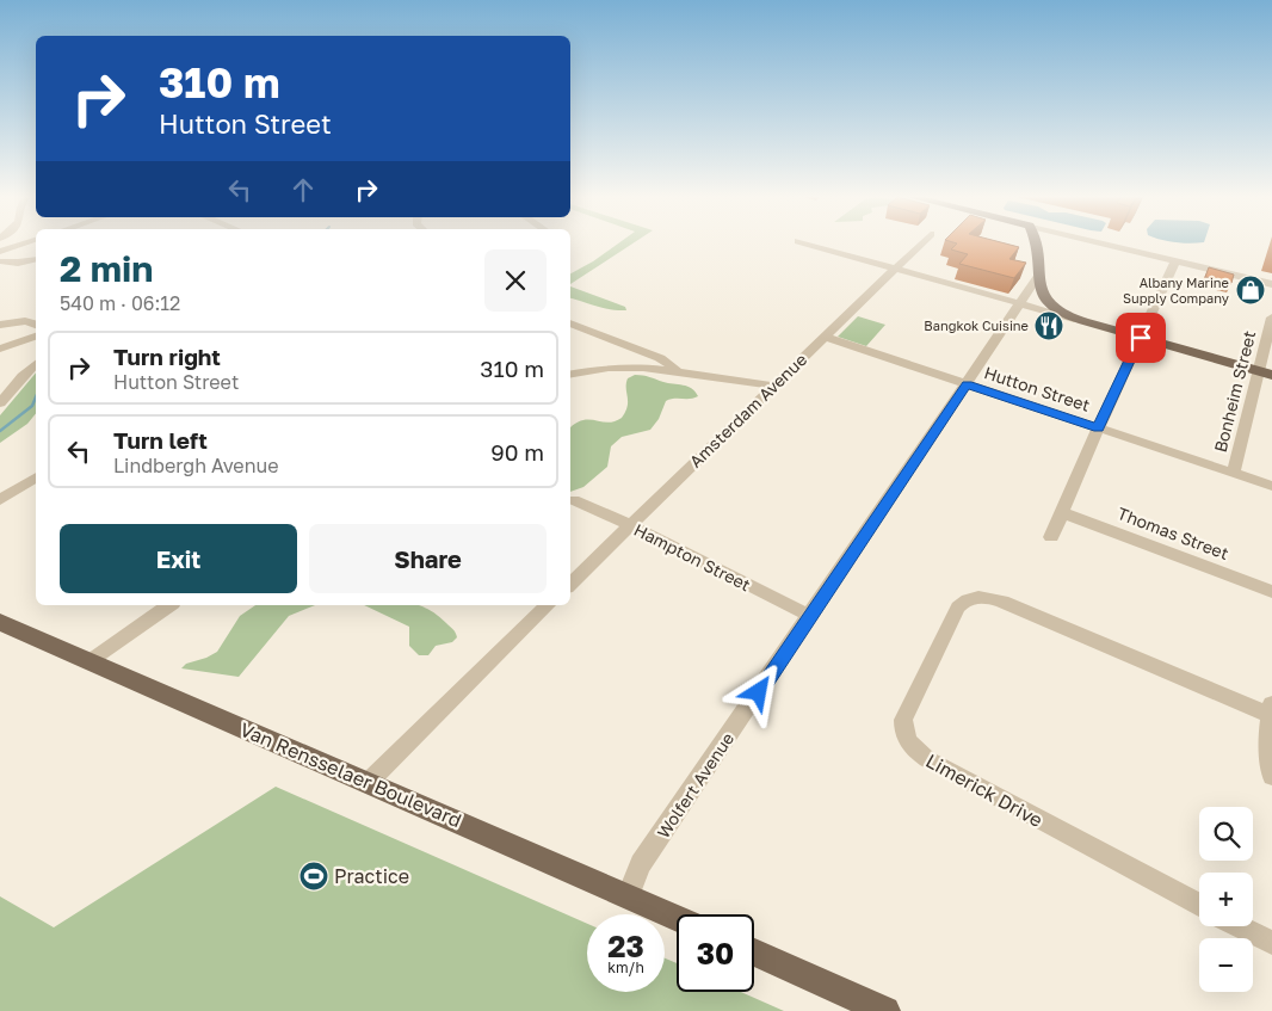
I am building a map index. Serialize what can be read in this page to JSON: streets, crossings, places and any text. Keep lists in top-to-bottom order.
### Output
{
  "streets": {
    "main road": ["Van Rensselaer Boulevard"],
    "street": [
      "Hutton Street",
      "Bonheim Street",
      "Amsterdam Avenue",
      "Thomas Street",
      "Hampton Street",
      "Wolfert Avenue",
      "Limerick Drive"
    ]
  },
  "crossings": [
    ["Hutton Street", "Bonheim Street"],
    ["Hutton Street", "Amsterdam Avenue"],
    ["Hutton Street", "Wolfert Avenue"],
    ["Amsterdam Avenue", "Hampton Street"],
    ["Hampton Street", "Wolfert Avenue"],
    ["Van Rensselaer Boulevard", "Wolfert Avenue"]
  ],
  "places": {
    "shop": ["Albany Marine Supply Company"],
    "restaurant": ["Bangkok Cuisine"],
    "sports": ["Practice"]
  },
  "page": {
    "turn": ["310 m", "Hutton Street"],
    "heading": ["2 min", "540 m · 06:12"],
    "list": [
      {
        "name": "Turn right",
        "note": "Hutton Street",
        "value": "310 m"
      },
      {
        "name": "Turn left",
        "note": "Lindbergh Avenue",
        "value": "90 m"
      }
    ],
    "buttons": ["Exit", "Share"],
    "map_buttons": ["+", "−"],
    "speed": "23 km/h",
    "limit": "30"
  }
}
